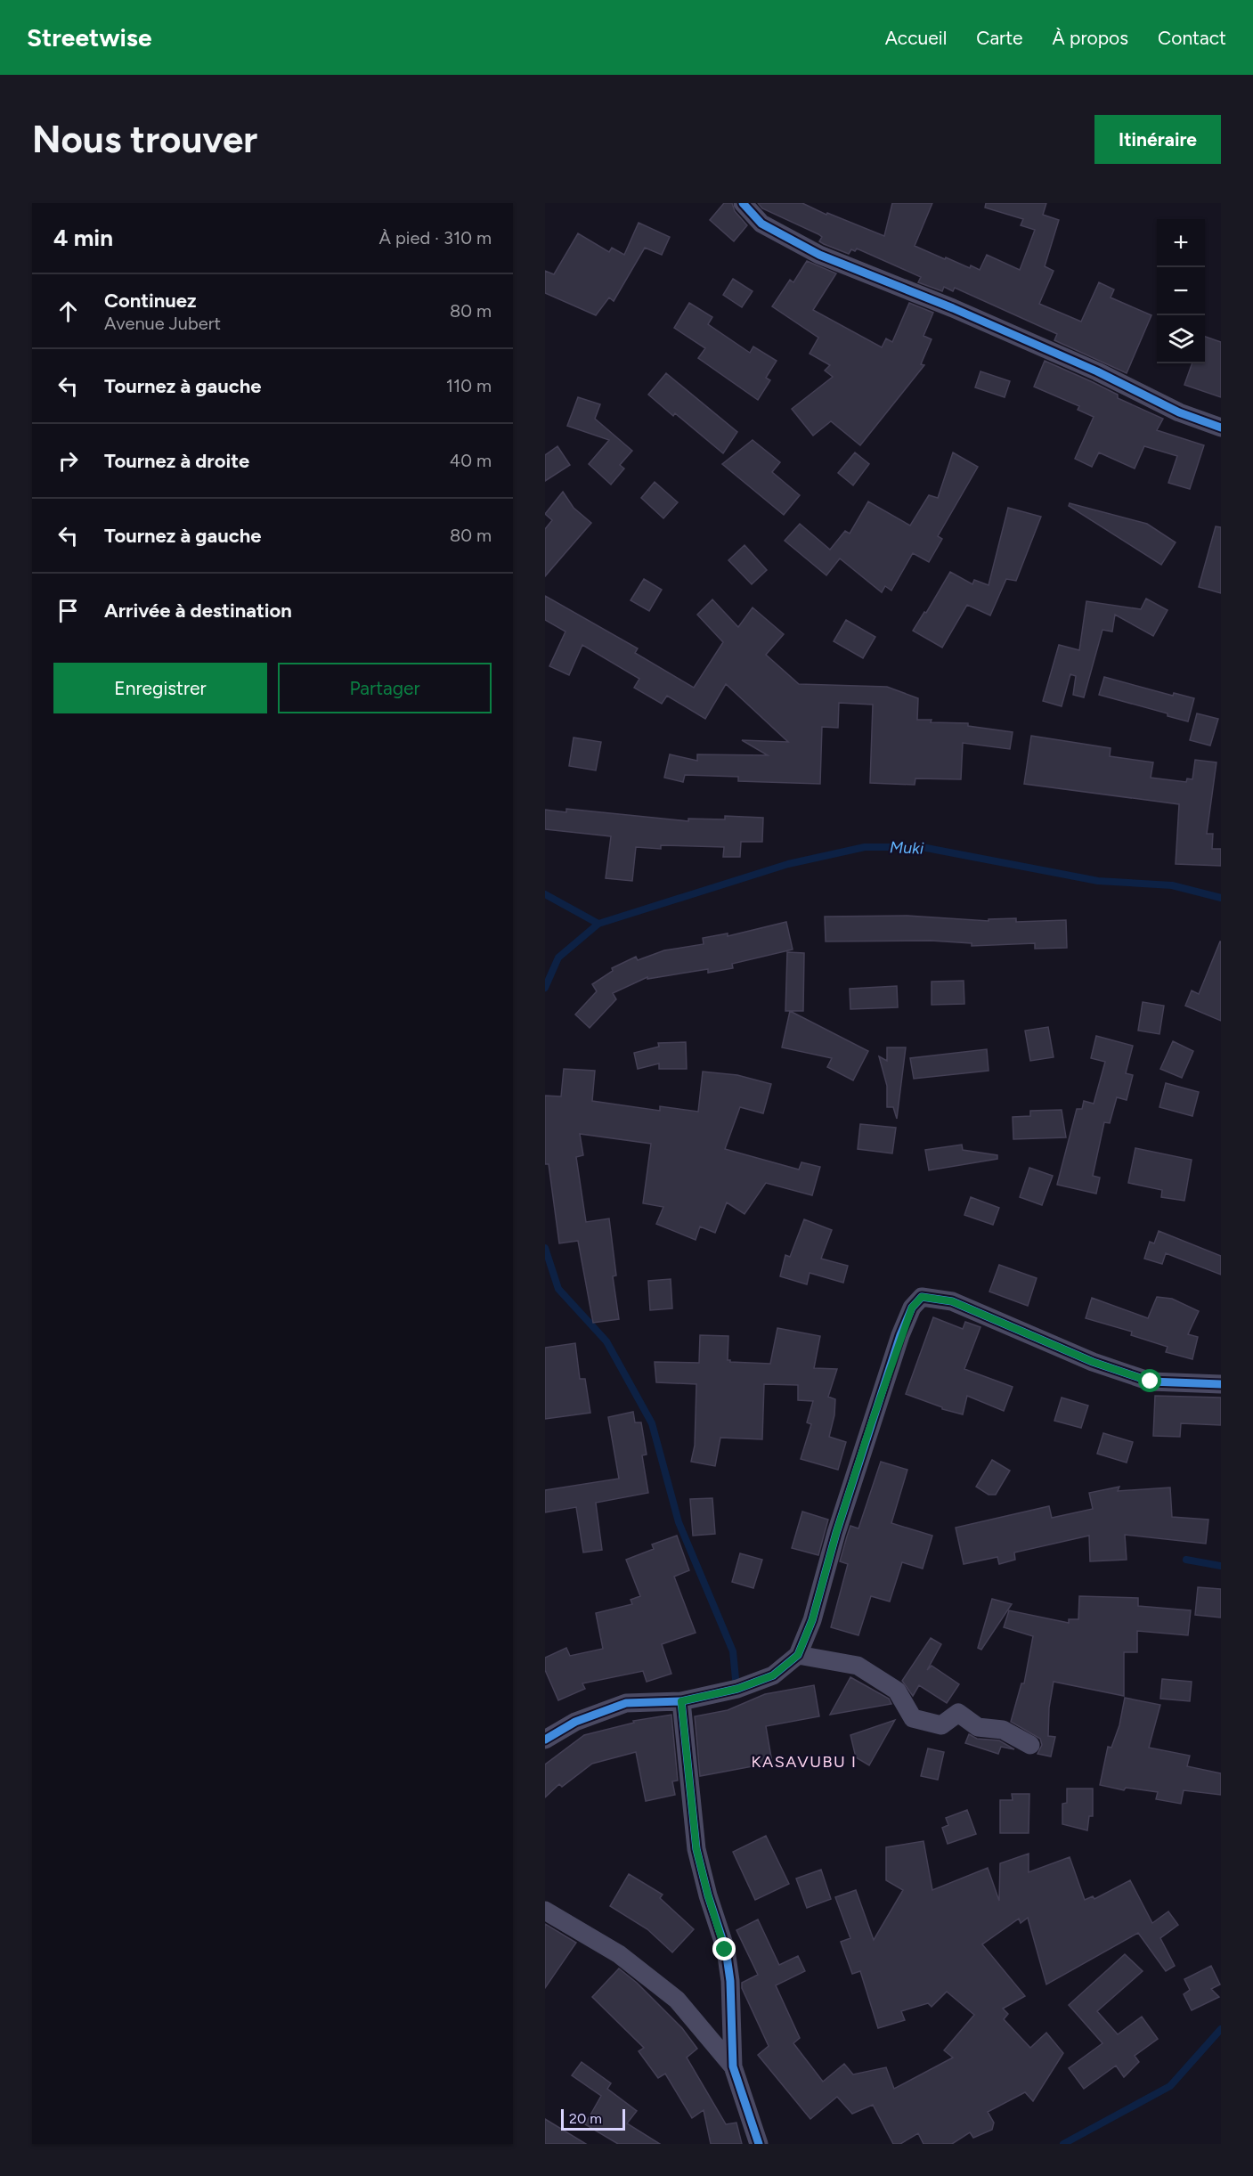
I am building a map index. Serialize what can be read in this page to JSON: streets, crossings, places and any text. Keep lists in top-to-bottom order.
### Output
{
  "districts": ["KASAVUBU I"],
  "water": ["Muki"],
  "scale_bar": "20 m",
  "page": {
    "header": "Streetwise",
    "nav": [
      "Accueil",
      "Carte",
      "À propos",
      "Contact"
    ],
    "buttons": [
      "Itinéraire",
      ["Enregistrer", "Partager"]
    ],
    "title": "Nous trouver",
    "heading": ["4 min", "À pied · 310 m"],
    "map_buttons": ["+", "−"],
    "list": [
      ["Continuez", "Avenue Jubert", "80 m"],
      ["Tournez à gauche", "110 m"],
      ["Tournez à droite", "40 m"],
      ["Tournez à gauche", "80 m"],
      "Arrivée à destination"
    ],
    "scale": "20 m"
  }
}
